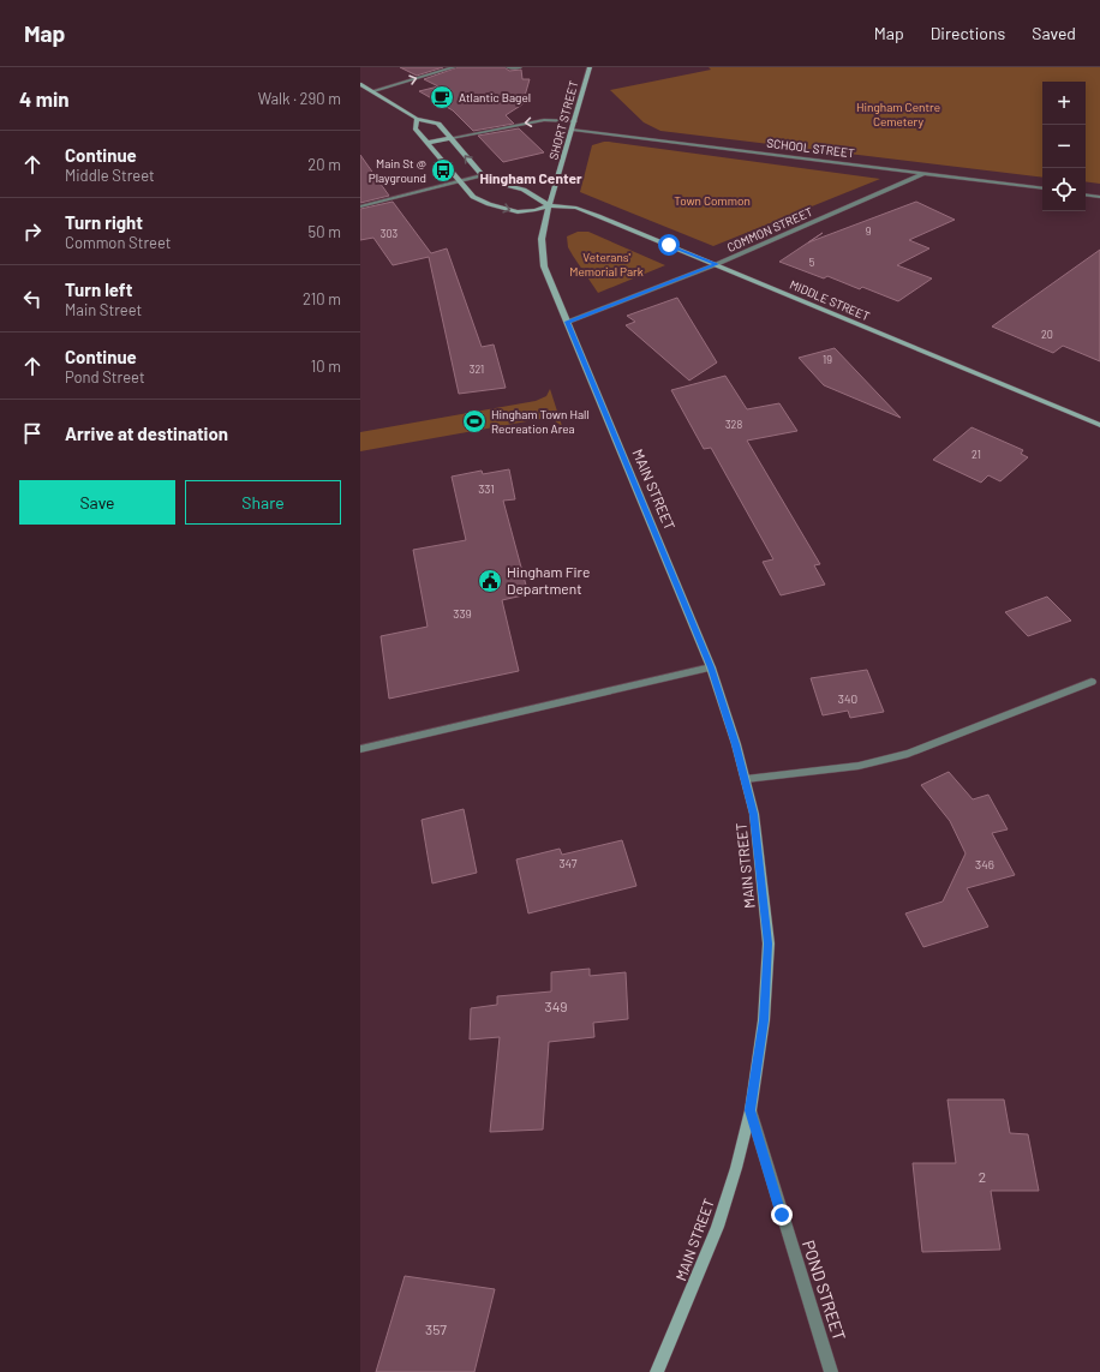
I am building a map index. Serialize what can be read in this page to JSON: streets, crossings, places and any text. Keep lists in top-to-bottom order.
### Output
{
  "streets": {
    "main road": ["SHORT STREET", "MIDDLE STREET", "MAIN STREET"],
    "street": ["SCHOOL STREET", "COMMON STREET", "POND STREET"]
  },
  "crossings": [
    ["SHORT STREET", "SCHOOL STREET"],
    ["SHORT STREET", "MIDDLE STREET"],
    ["SHORT STREET", "MAIN STREET"],
    ["SCHOOL STREET", "COMMON STREET"],
    ["COMMON STREET", "MIDDLE STREET"],
    ["COMMON STREET", "MAIN STREET"],
    ["MIDDLE STREET", "MAIN STREET"],
    ["MAIN STREET", "POND STREET"]
  ],
  "districts": ["Hingham Center"],
  "parks": ["Hingham Centre Cemetery", "Town Common", "Veterans' Memorial Park"],
  "places": {
    "cafe": ["Atlantic Bagel"],
    "bus stop": ["Main St @ Playground"],
    "sports": ["Hingham Town Hall Recreation Area"],
    "public building": ["Hingham Fire Department"]
  },
  "house_numbers": [
    "9",
    "303",
    "5",
    "20",
    "19",
    "321",
    "328",
    "21",
    "331",
    "339",
    "340",
    "347",
    "346",
    "349",
    "2",
    "357"
  ],
  "page": {
    "header": "Map",
    "nav": ["Map", "Directions", "Saved"],
    "heading": ["4 min", "Walk · 290 m"],
    "map_buttons": ["+", "−"],
    "list": [
      ["Continue", "Middle Street", "20 m"],
      ["Turn right", "Common Street", "50 m"],
      ["Turn left", "Main Street", "210 m"],
      ["Continue", "Pond Street", "10 m"],
      "Arrive at destination"
    ],
    "buttons": ["Save", "Share"]
  }
}
